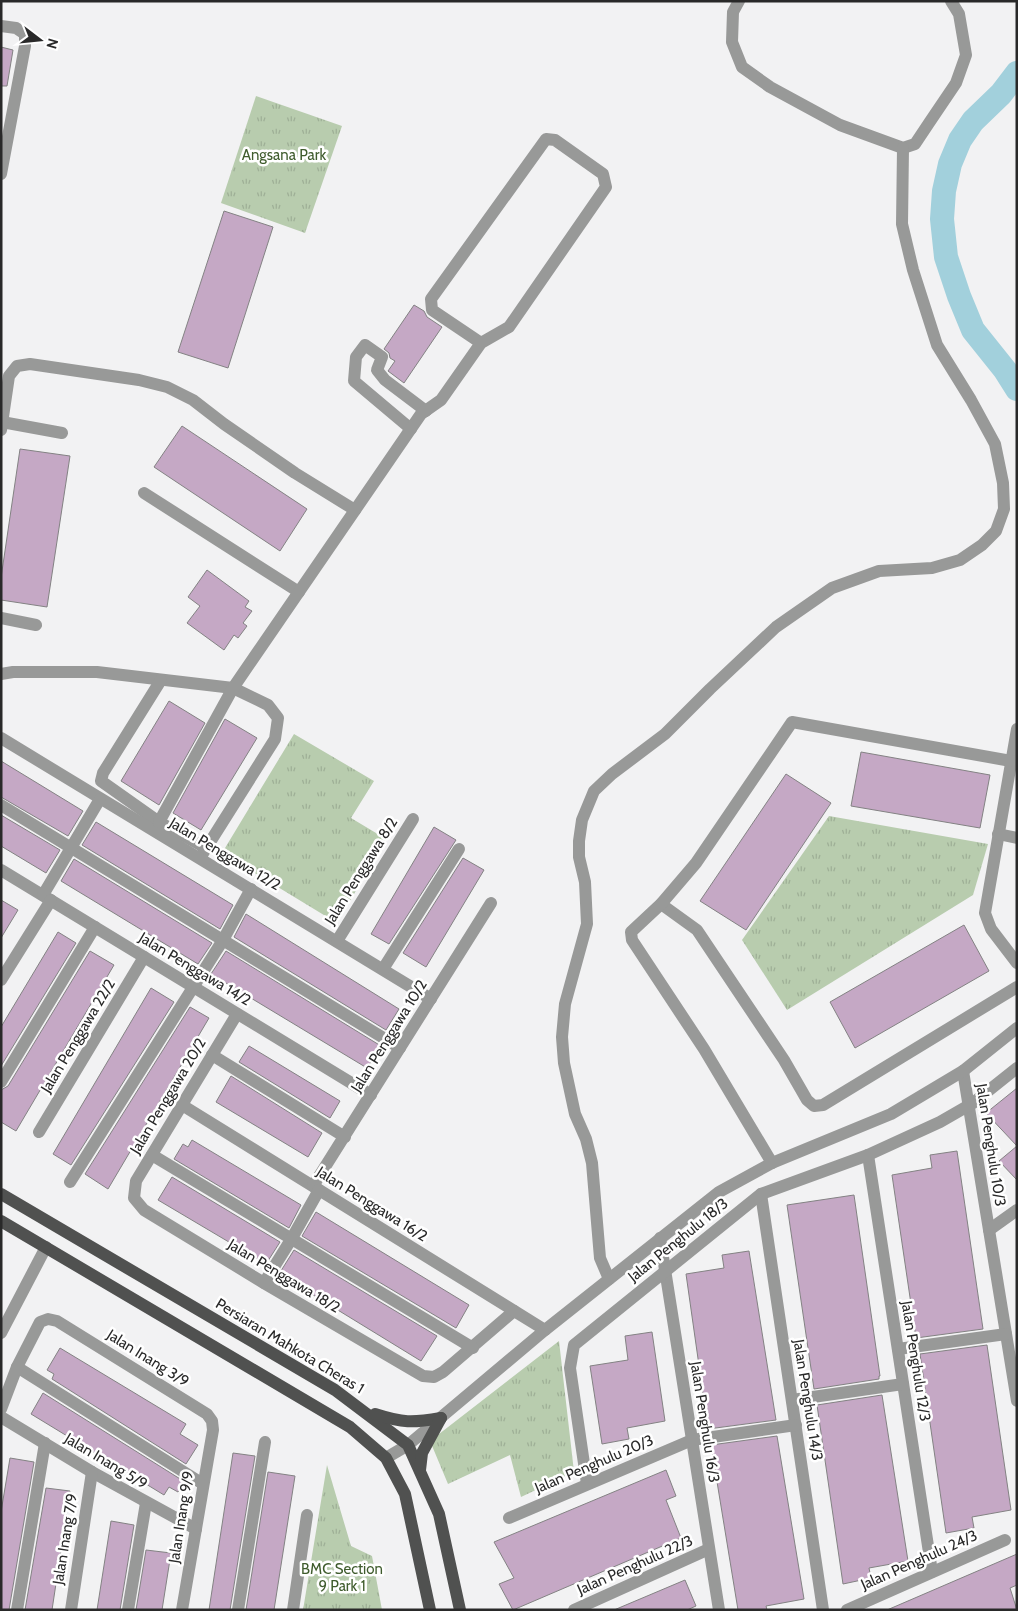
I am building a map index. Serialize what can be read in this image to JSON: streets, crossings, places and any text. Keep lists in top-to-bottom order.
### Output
{
  "streets": {
    "main road": ["Persiaran Mahkota Cheras 1"],
    "street": [
      "Jalan Penggawa 12/2",
      "Jalan Penggawa 8/2",
      "Jalan Penggawa 14/2",
      "Jalan Penggawa 22/2",
      "Jalan Penggawa 10/2",
      "Jalan Penggawa 20/2",
      "Jalan Penghulu 10/3",
      "Jalan Penggawa 16/2",
      "Jalan Penghulu 18/3",
      "Jalan Penggawa 18/2",
      "Jalan Inang 3/9",
      "Jalan Penghulu 12/3",
      "Jalan Penghulu 14/3",
      "Jalan Penghulu 16/3",
      "Jalan Inang 5/9",
      "Jalan Penghulu 20/3",
      "Jalan Inang 9/9",
      "Jalan Inang 7/9",
      "Jalan Penghulu 24/3",
      "Jalan Penghulu 22/3"
    ]
  },
  "crossings": [
    ["Jalan Penggawa 12/2", "Jalan Penggawa 8/2"],
    ["Jalan Penggawa 12/2", "Jalan Penggawa 10/2"],
    ["Jalan Penggawa 14/2", "Jalan Penggawa 22/2"],
    ["Jalan Penggawa 14/2", "Jalan Penggawa 10/2"],
    ["Jalan Penggawa 14/2", "Jalan Penggawa 20/2"],
    ["Jalan Penggawa 10/2", "Jalan Penggawa 16/2"],
    ["Jalan Penggawa 10/2", "Jalan Penggawa 18/2"],
    ["Jalan Penggawa 20/2", "Jalan Penggawa 16/2"],
    ["Jalan Penggawa 20/2", "Jalan Penggawa 18/2"],
    ["Jalan Penghulu 10/3", "Jalan Penghulu 18/3"],
    ["Jalan Penghulu 18/3", "Jalan Penghulu 12/3"],
    ["Jalan Penghulu 18/3", "Jalan Penghulu 14/3"],
    ["Jalan Penghulu 18/3", "Jalan Penghulu 16/3"],
    ["Jalan Penghulu 18/3", "Jalan Penghulu 20/3"],
    ["Jalan Inang 3/9", "Jalan Inang 9/9"],
    ["Jalan Penghulu 12/3", "Jalan Penghulu 24/3"],
    ["Jalan Penghulu 14/3", "Jalan Penghulu 20/3"],
    ["Jalan Penghulu 16/3", "Jalan Penghulu 20/3"],
    ["Jalan Penghulu 16/3", "Jalan Penghulu 22/3"],
    ["Jalan Inang 5/9", "Jalan Inang 9/9"],
    ["Jalan Inang 5/9", "Jalan Inang 7/9"]
  ],
  "parks": ["Angsana Park", "BMC Section 9 Park 1"],
  "north": "right"
}
